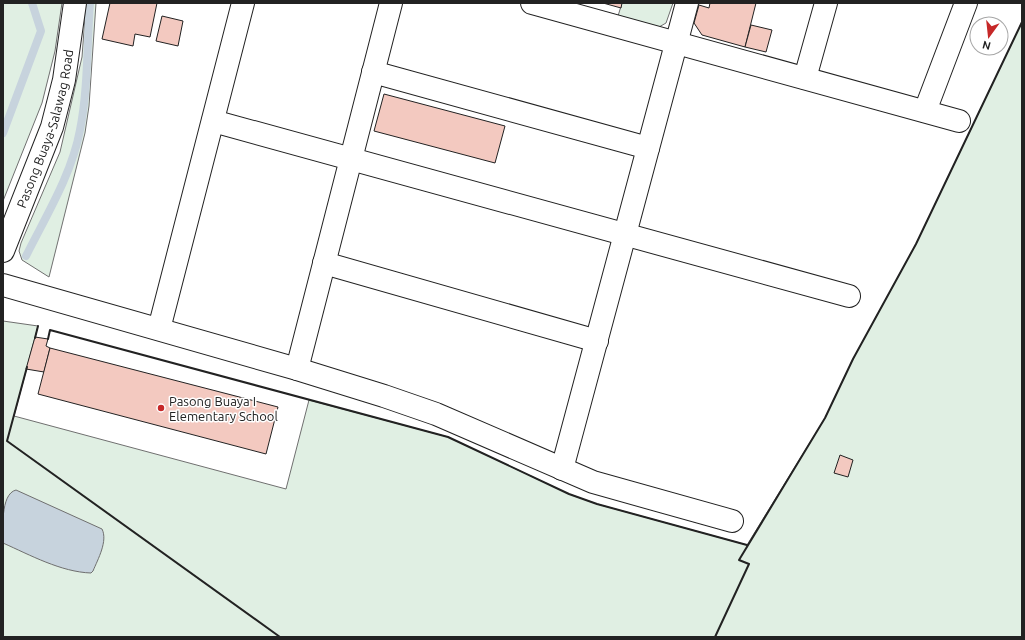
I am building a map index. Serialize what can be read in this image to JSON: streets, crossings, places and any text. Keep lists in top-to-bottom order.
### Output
{
  "streets": {
    "street": ["Pasong Buaya-Salawag Road"]
  },
  "places": ["Pasong Buaya I Elementary School"],
  "north": "bottom"
}
